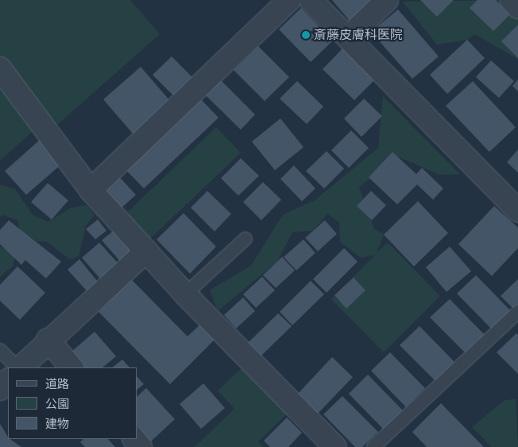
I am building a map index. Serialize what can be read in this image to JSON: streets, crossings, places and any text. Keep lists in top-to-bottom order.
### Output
{
  "places": ["斎藤皮膚科医院"],
  "legend": ["道路", "公園", "建物"]
}
